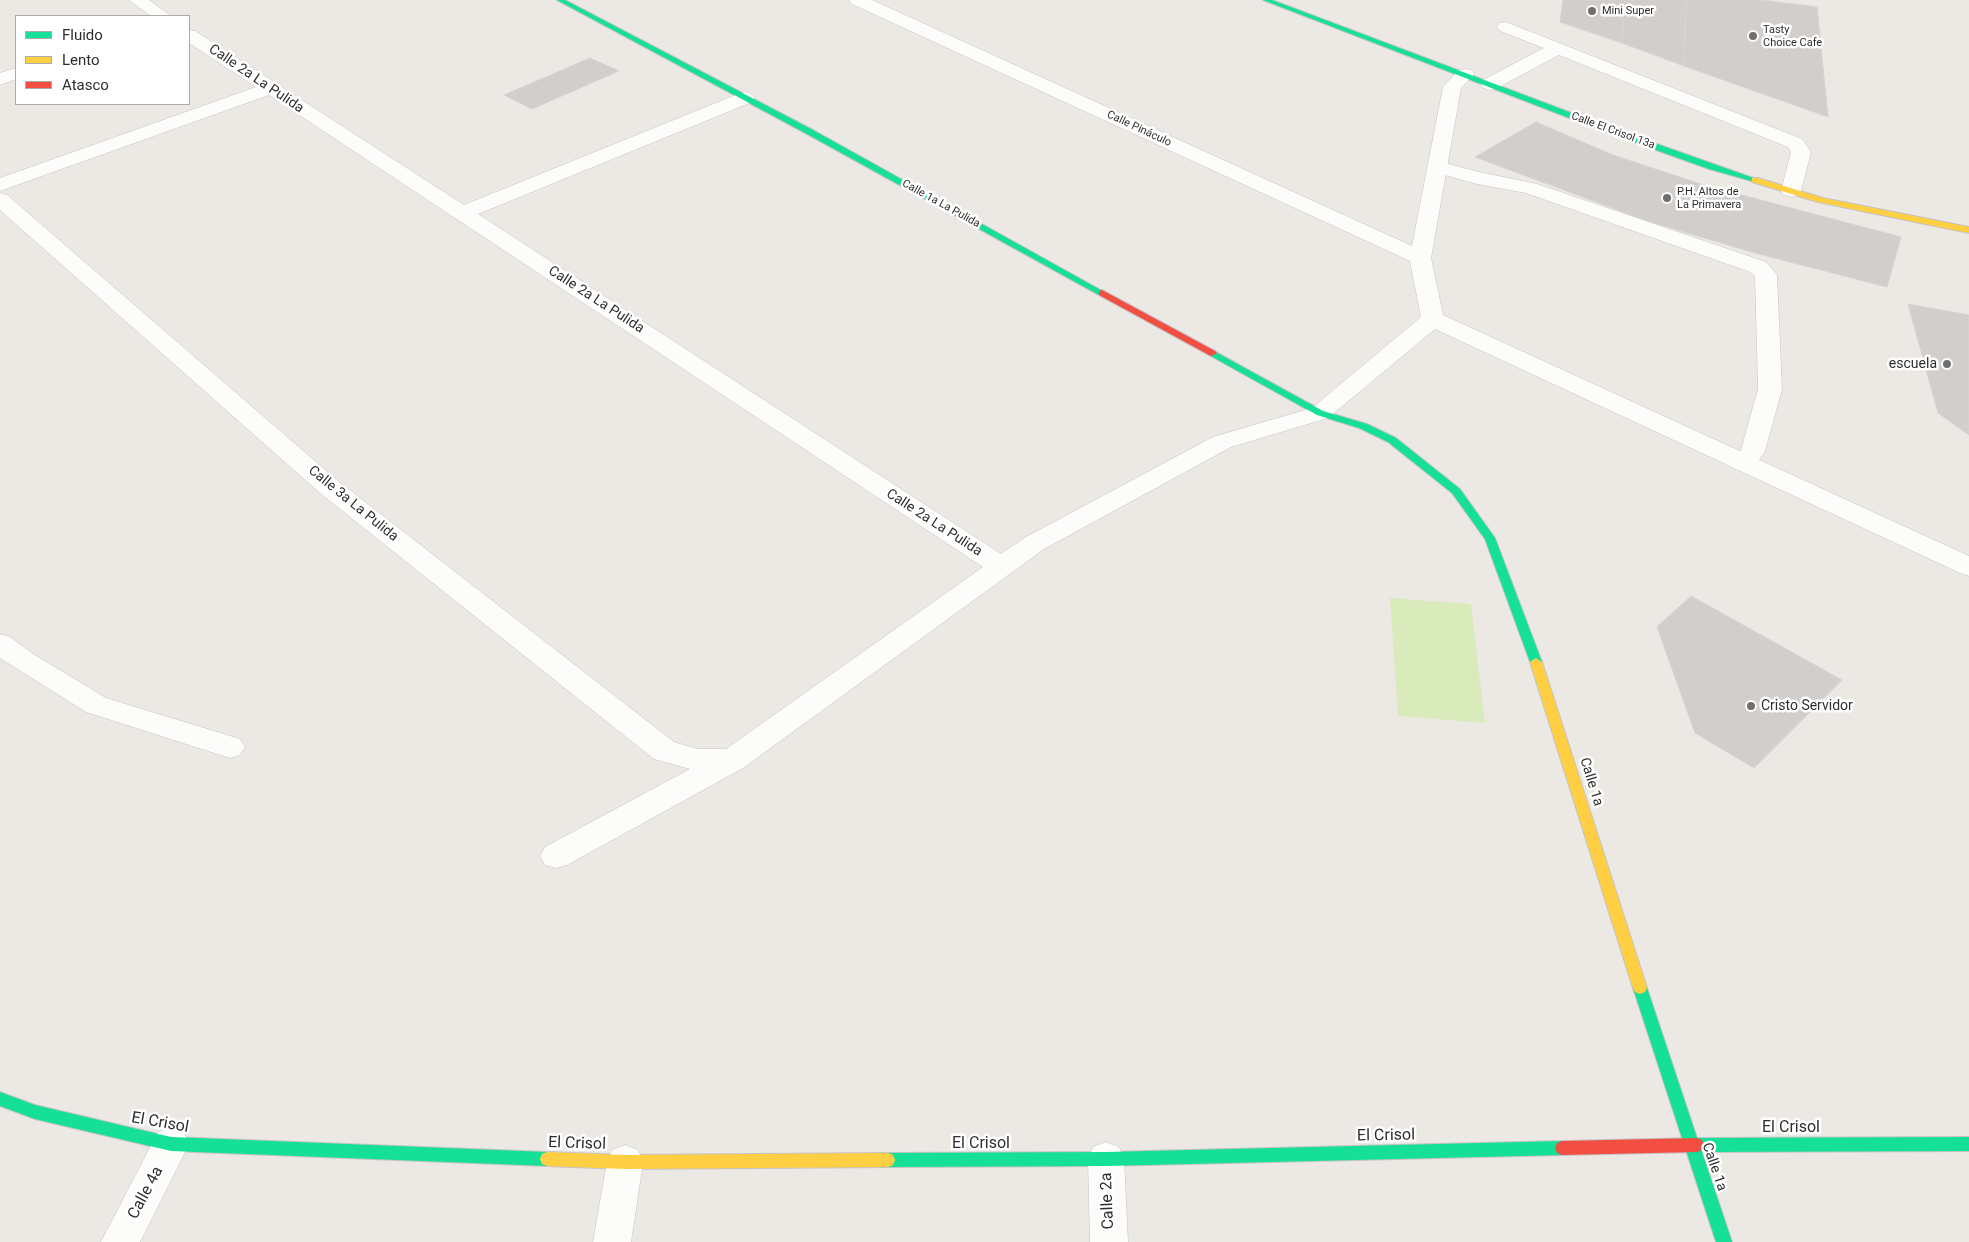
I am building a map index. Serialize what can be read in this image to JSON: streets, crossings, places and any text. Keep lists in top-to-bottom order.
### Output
{
  "streets": {
    "street": [
      "Calle 2a La Pulida",
      "Calle Pináculo",
      "Calle El Crisol 13a",
      "Calle 1a La Pulida",
      "Calle 3a La Pulida",
      "Calle 1a",
      "El Crisol",
      "Calle 4a",
      "Calle 2a"
    ]
  },
  "crossings": [
    ["Calle 1a La Pulida", "Calle 1a"],
    ["Calle 1a", "El Crisol"],
    ["El Crisol", "Calle 4a"],
    ["El Crisol", "Calle 2a"]
  ],
  "places": [
    "Mini Super",
    "Tasty Choice Cafe",
    "P.H. Altos de La Primavera",
    "escuela",
    "Cristo Servidor"
  ],
  "legend": ["Fluido", "Lento", "Atasco"]
}
